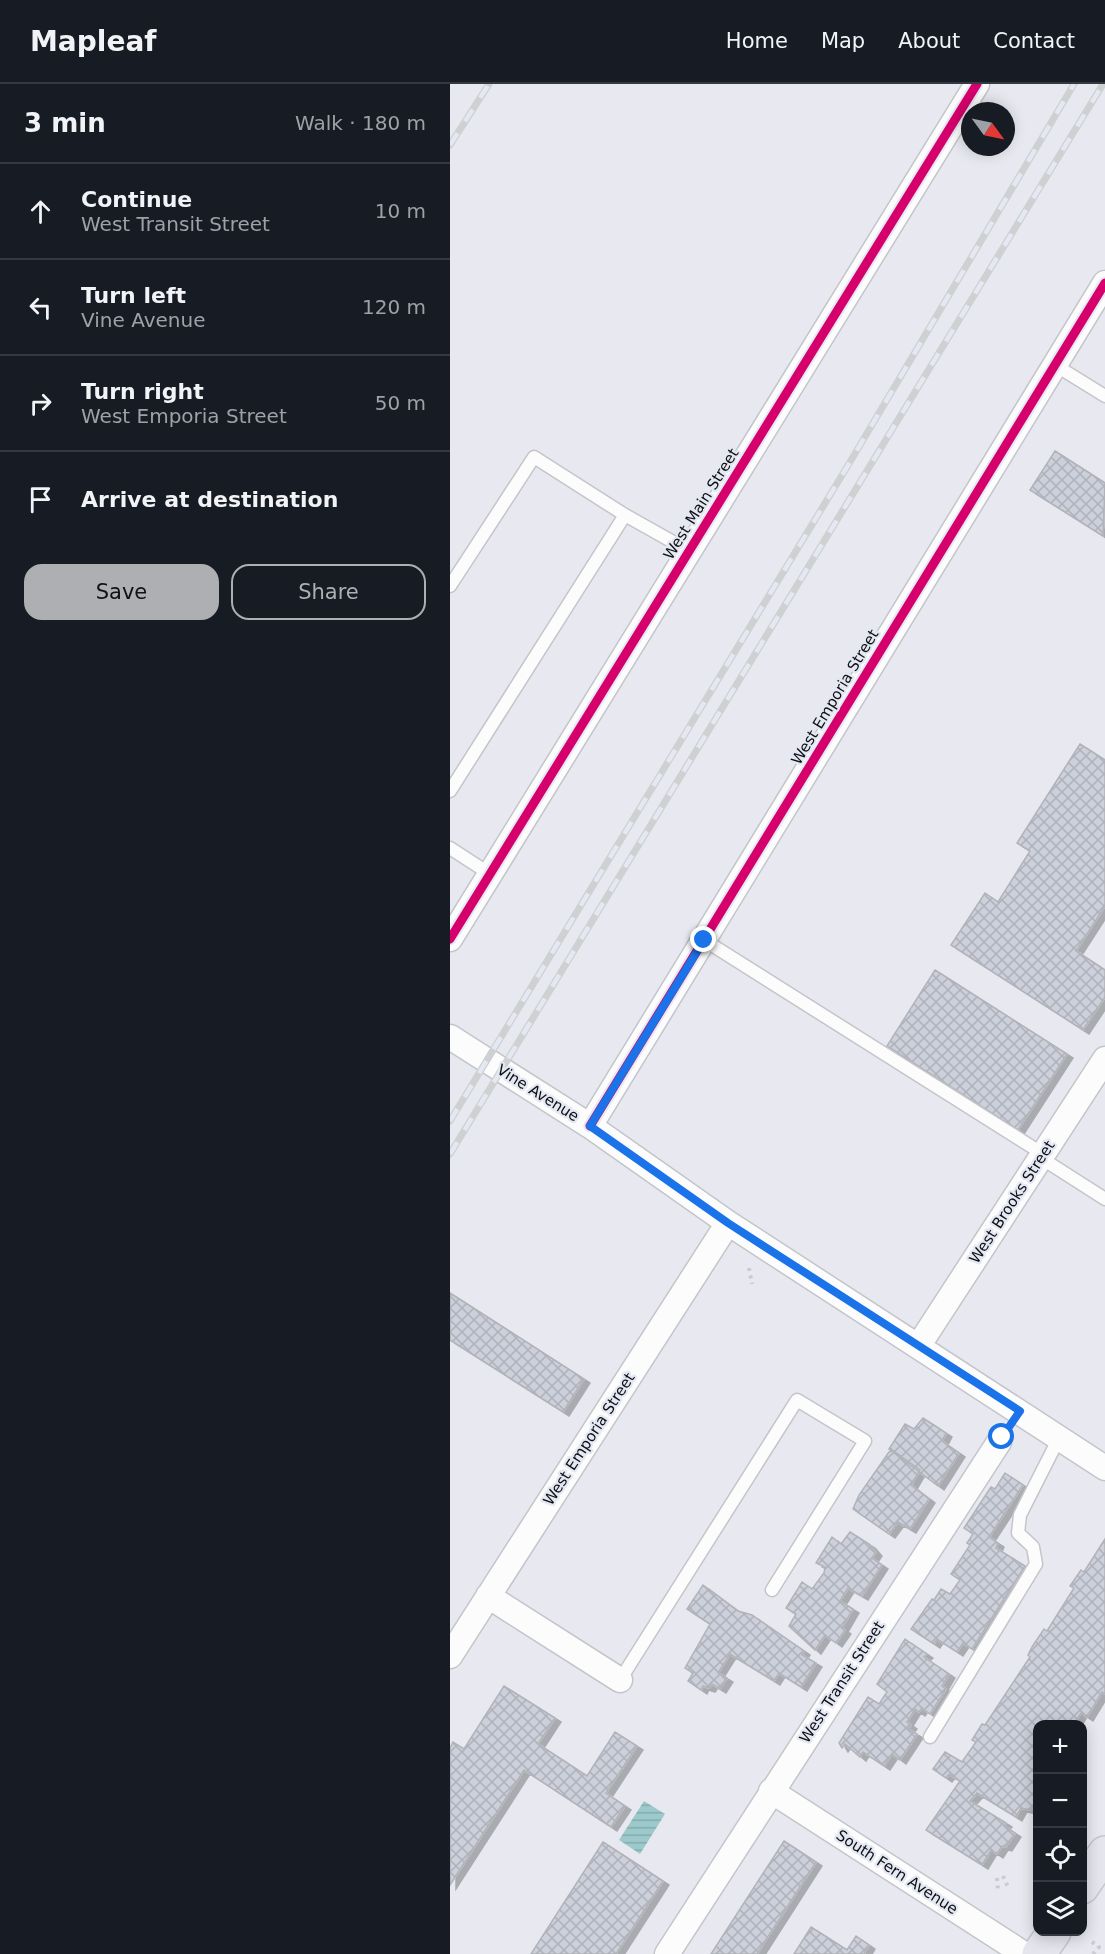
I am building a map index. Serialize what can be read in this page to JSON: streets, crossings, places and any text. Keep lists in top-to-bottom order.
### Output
{
  "streets": {
    "street": [
      "West Main Street",
      "West Emporia Street",
      "Vine Avenue",
      "West Brooks Street",
      "West Transit Street",
      "South Fern Avenue"
    ]
  },
  "crossings": [
    ["West Emporia Street", "Vine Avenue"],
    ["Vine Avenue", "West Brooks Street"],
    ["West Transit Street", "South Fern Avenue"]
  ],
  "north": "bottom right",
  "page": {
    "header": "Mapleaf",
    "nav": [
      "Home",
      "Map",
      "About",
      "Contact"
    ],
    "heading": ["3 min", "Walk · 180 m"],
    "list": [
      ["Continue", "West Transit Street", "10 m"],
      ["Turn left", "Vine Avenue", "120 m"],
      ["Turn right", "West Emporia Street", "50 m"],
      "Arrive at destination"
    ],
    "buttons": ["Save", "Share"],
    "map_buttons": ["+", "−"]
  }
}
